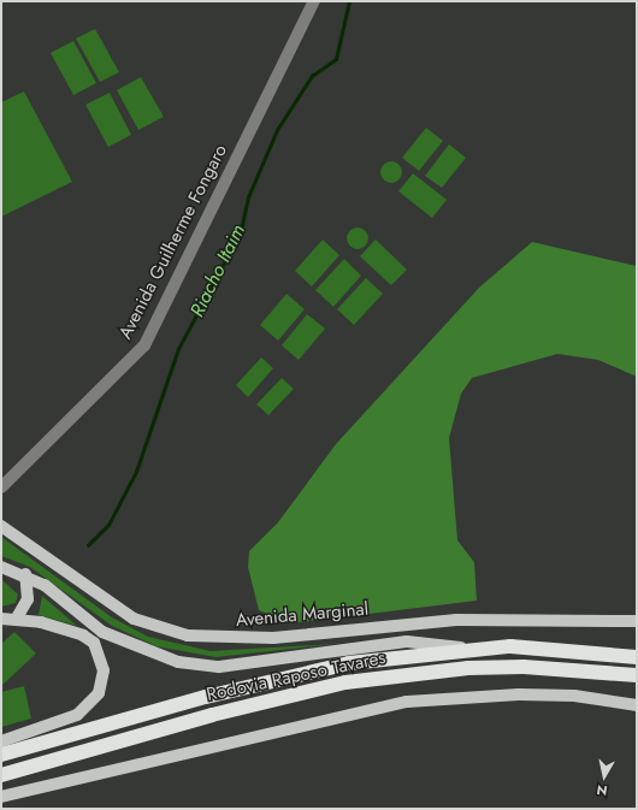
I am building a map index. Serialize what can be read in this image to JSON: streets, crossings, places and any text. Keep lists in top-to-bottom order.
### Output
{
  "streets": {
    "highway": ["Rodovia Raposo Tavares"],
    "main road": ["Avenida Marginal"],
    "street": ["Avenida Guilherme Fongaro"]
  },
  "crossings": [
    ["Avenida Marginal", "Rodovia Raposo Tavares"]
  ],
  "water": ["Riacho Itaim"],
  "north": "bottom"
}
